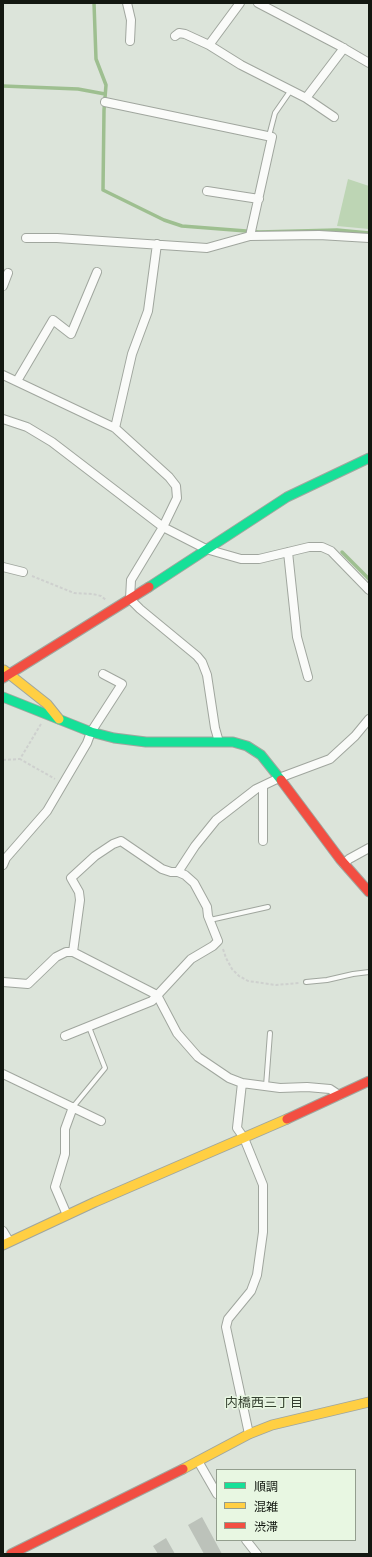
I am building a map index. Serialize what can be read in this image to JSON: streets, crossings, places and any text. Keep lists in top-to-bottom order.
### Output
{
  "districts": ["内橋西三丁目"],
  "legend": ["順調", "混雑", "渋滞"]
}
